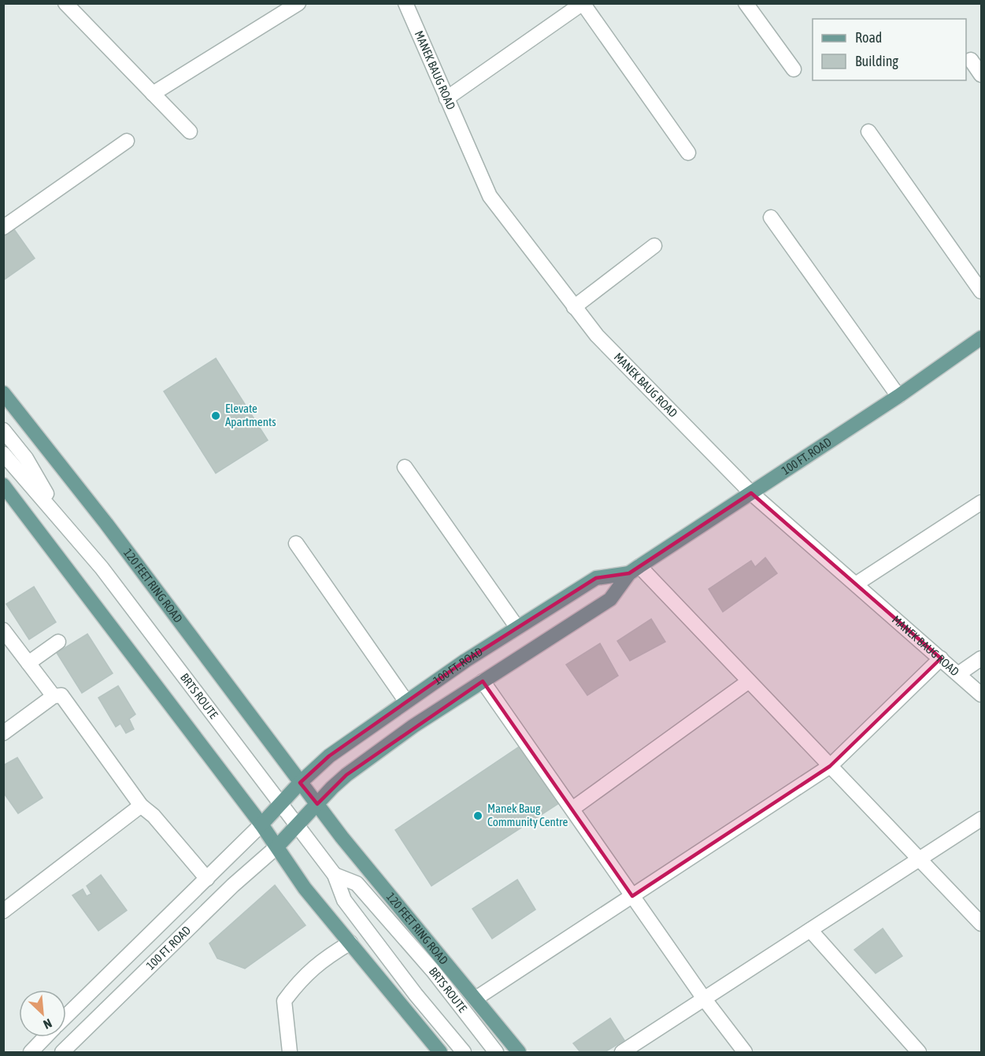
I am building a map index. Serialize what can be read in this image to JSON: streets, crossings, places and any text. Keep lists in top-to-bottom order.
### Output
{
  "streets": {
    "main road": ["100 FT. ROAD", "120 FEET RING ROAD"],
    "street": ["MANEK BAUG ROAD", "BRTS ROUTE"]
  },
  "crossings": [
    ["MANEK BAUG ROAD", "100 FT. ROAD"],
    ["100 FT. ROAD", "120 FEET RING ROAD"],
    ["100 FT. ROAD", "BRTS ROUTE"]
  ],
  "places": ["Elevate Apartments", "Manek Baug Community Centre"],
  "legend": ["Road", "Building"],
  "north": "bottom right"
}
